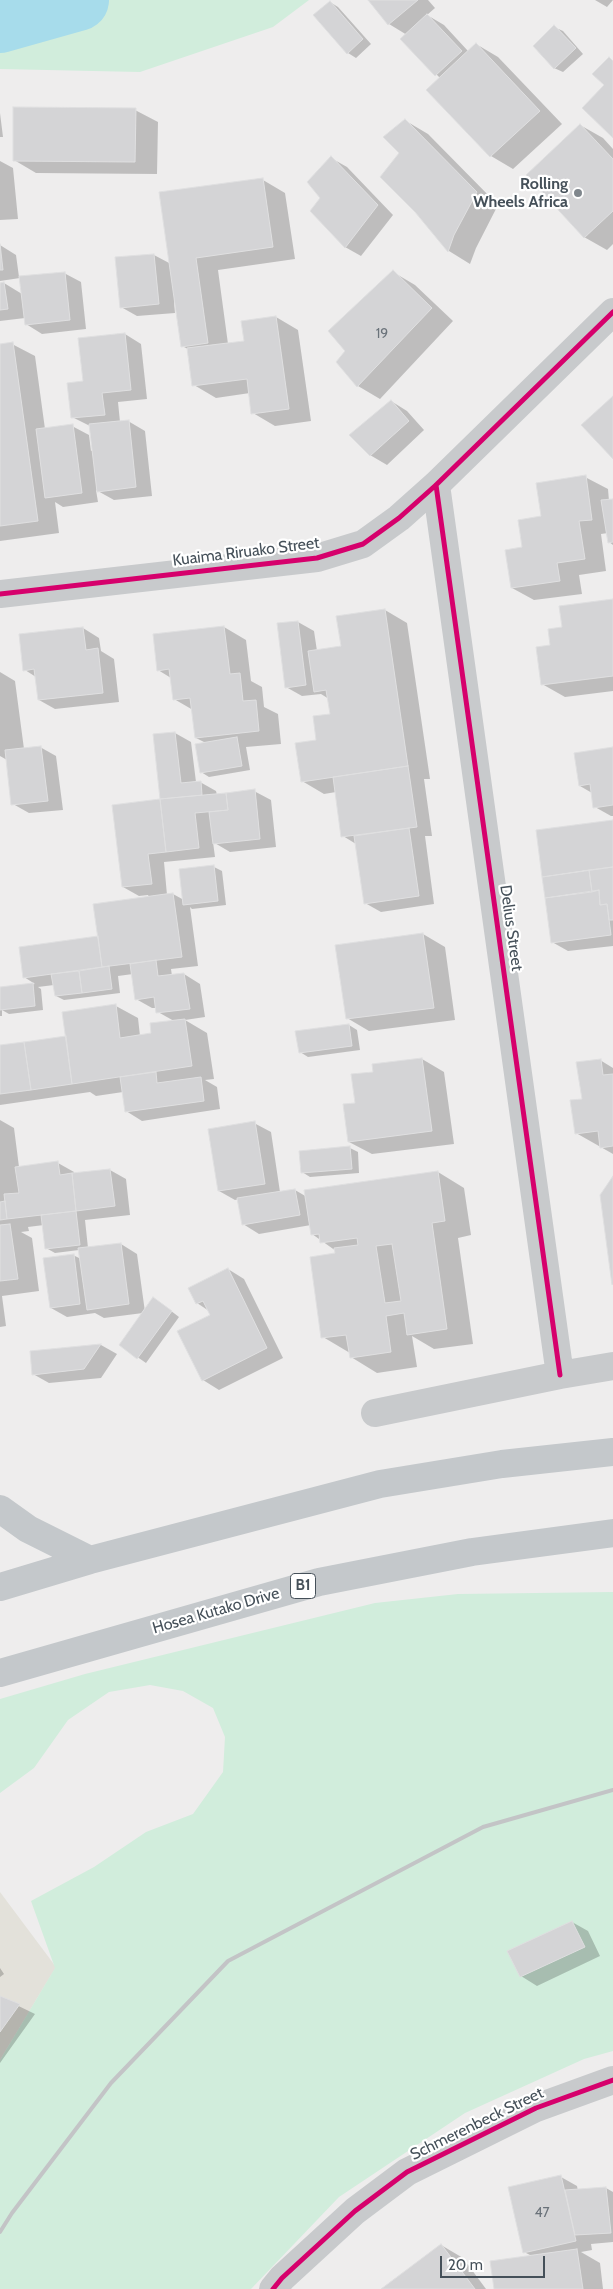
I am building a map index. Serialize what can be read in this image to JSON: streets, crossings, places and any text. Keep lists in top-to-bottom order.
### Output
{
  "streets": {
    "main road": ["B1", "Hosea Kutako Drive"],
    "street": ["Kuaima Riruako Street", "Delius Street", "Schmerenbeck Street"]
  },
  "crossings": [
    ["Kuaima Riruako Street", "Delius Street"]
  ],
  "places": ["Rolling Wheels Africa"],
  "house_numbers": ["19", "47"],
  "scale_bar": "20 m"
}
